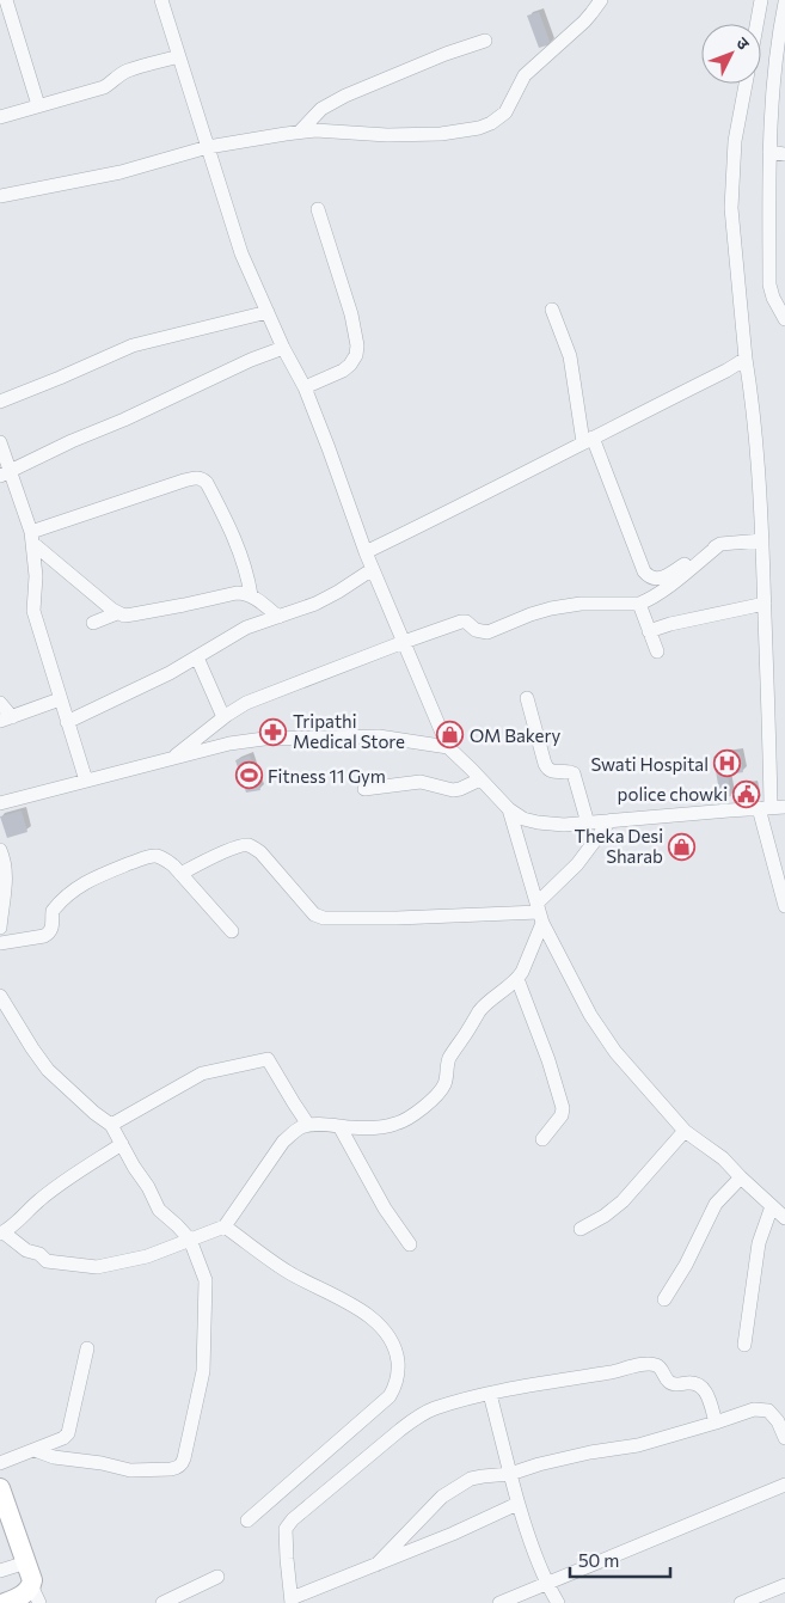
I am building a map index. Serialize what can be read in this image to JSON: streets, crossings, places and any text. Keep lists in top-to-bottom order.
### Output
{
  "places": {
    "pharmacy": ["Tripathi Medical Store"],
    "shop": ["OM Bakery", "Theka Desi Sharab"],
    "hospital": ["Swati Hospital"],
    "sports": ["Fitness 11 Gym"],
    "public building": ["police chowki"]
  },
  "scale_bar": "50 m",
  "north": "top right"
}
